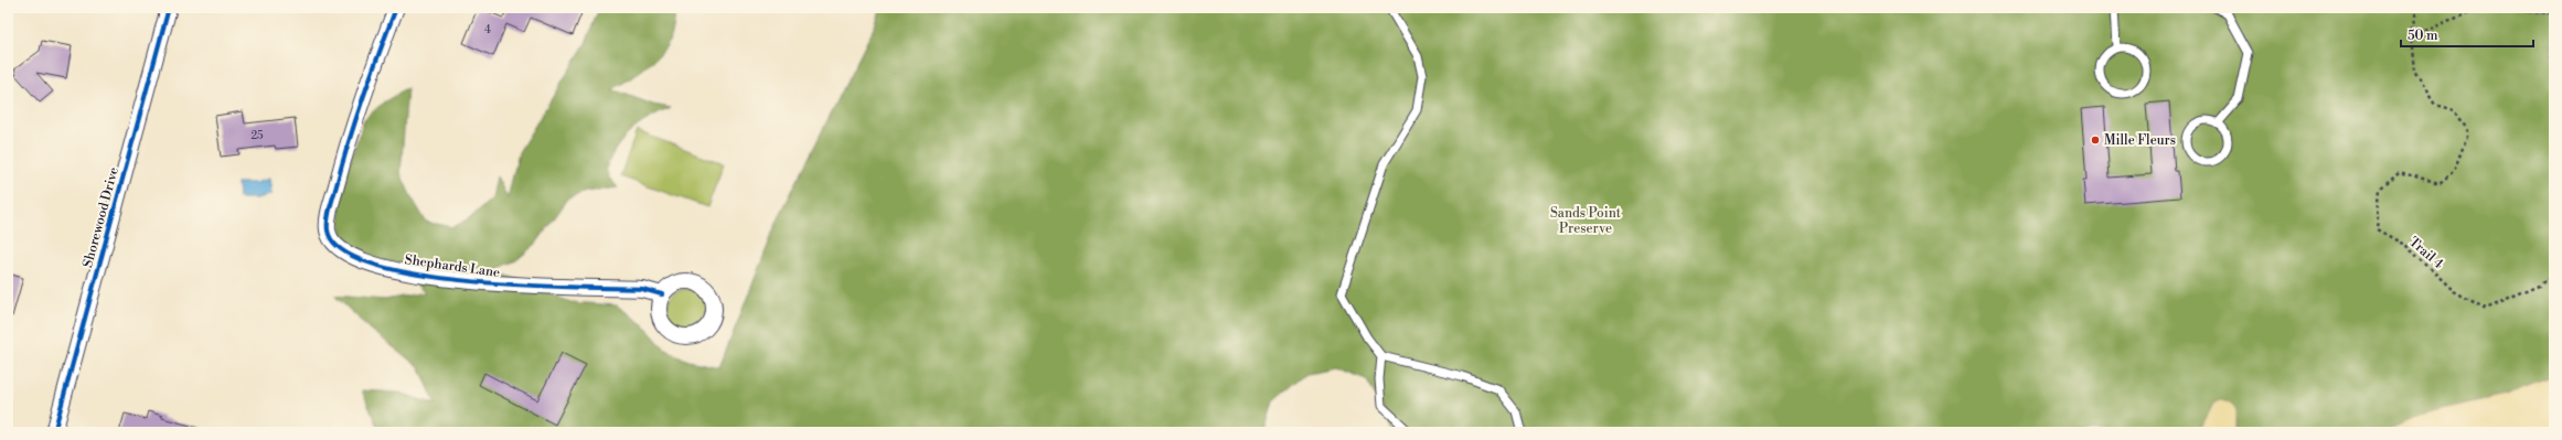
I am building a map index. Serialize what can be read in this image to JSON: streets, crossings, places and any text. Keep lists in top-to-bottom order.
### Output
{
  "streets": {
    "street": ["Shorewood Drive", "Shephards Lane"],
    "path": ["Trail 4"]
  },
  "parks": ["Sands Point Preserve"],
  "places": ["Mille Fleurs"],
  "house_numbers": ["4", "25"],
  "scale_bar": "50 m"
}
